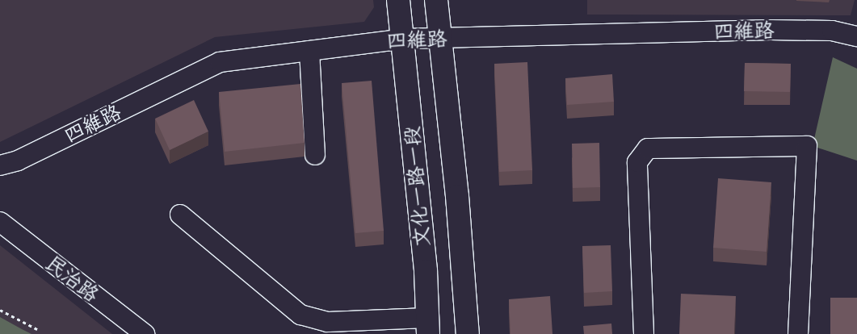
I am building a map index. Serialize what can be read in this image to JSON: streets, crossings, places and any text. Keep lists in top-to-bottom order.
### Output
{
  "streets": {
    "main road": ["文化一路一段"],
    "street": ["四維路", "民治路"]
  },
  "crossings": [
    ["四維路", "文化一路一段"]
  ]
}
